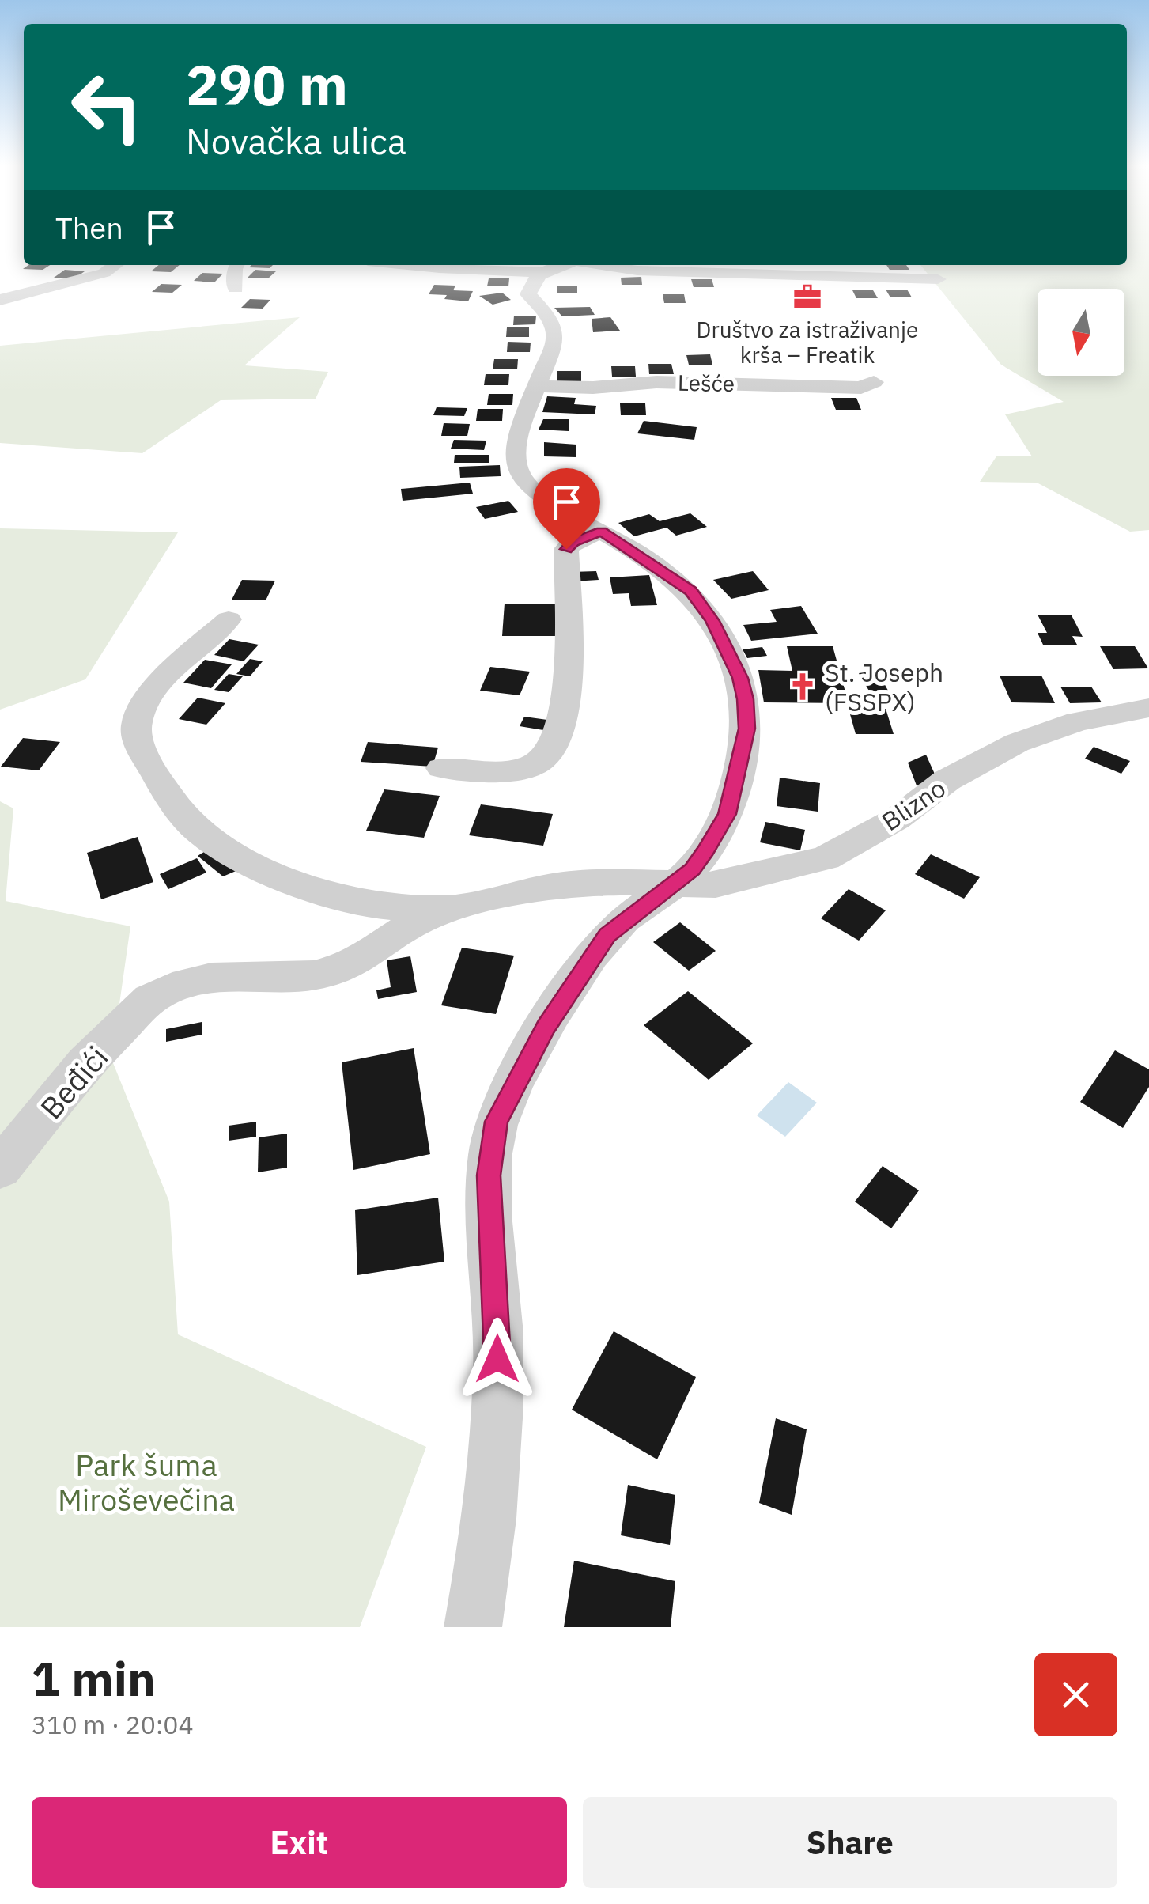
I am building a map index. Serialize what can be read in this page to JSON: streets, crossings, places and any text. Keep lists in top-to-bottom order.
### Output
{
  "streets": {
    "street": ["Lešće", "Blizno", "Beđići"]
  },
  "crossings": [
    ["Blizno", "Beđići"]
  ],
  "parks": ["Park šuma Miroševečina"],
  "places": {
    "office": ["Društvo za istraživanje krša – Freatik"],
    "church": ["St. Joseph (FSSPX)"]
  },
  "north": "bottom",
  "page": {
    "turn": ["290 m", "Novačka ulica"],
    "then": "Then",
    "heading": ["1 min", "310 m · 20:04"],
    "buttons": ["Exit", "Share"]
  }
}
